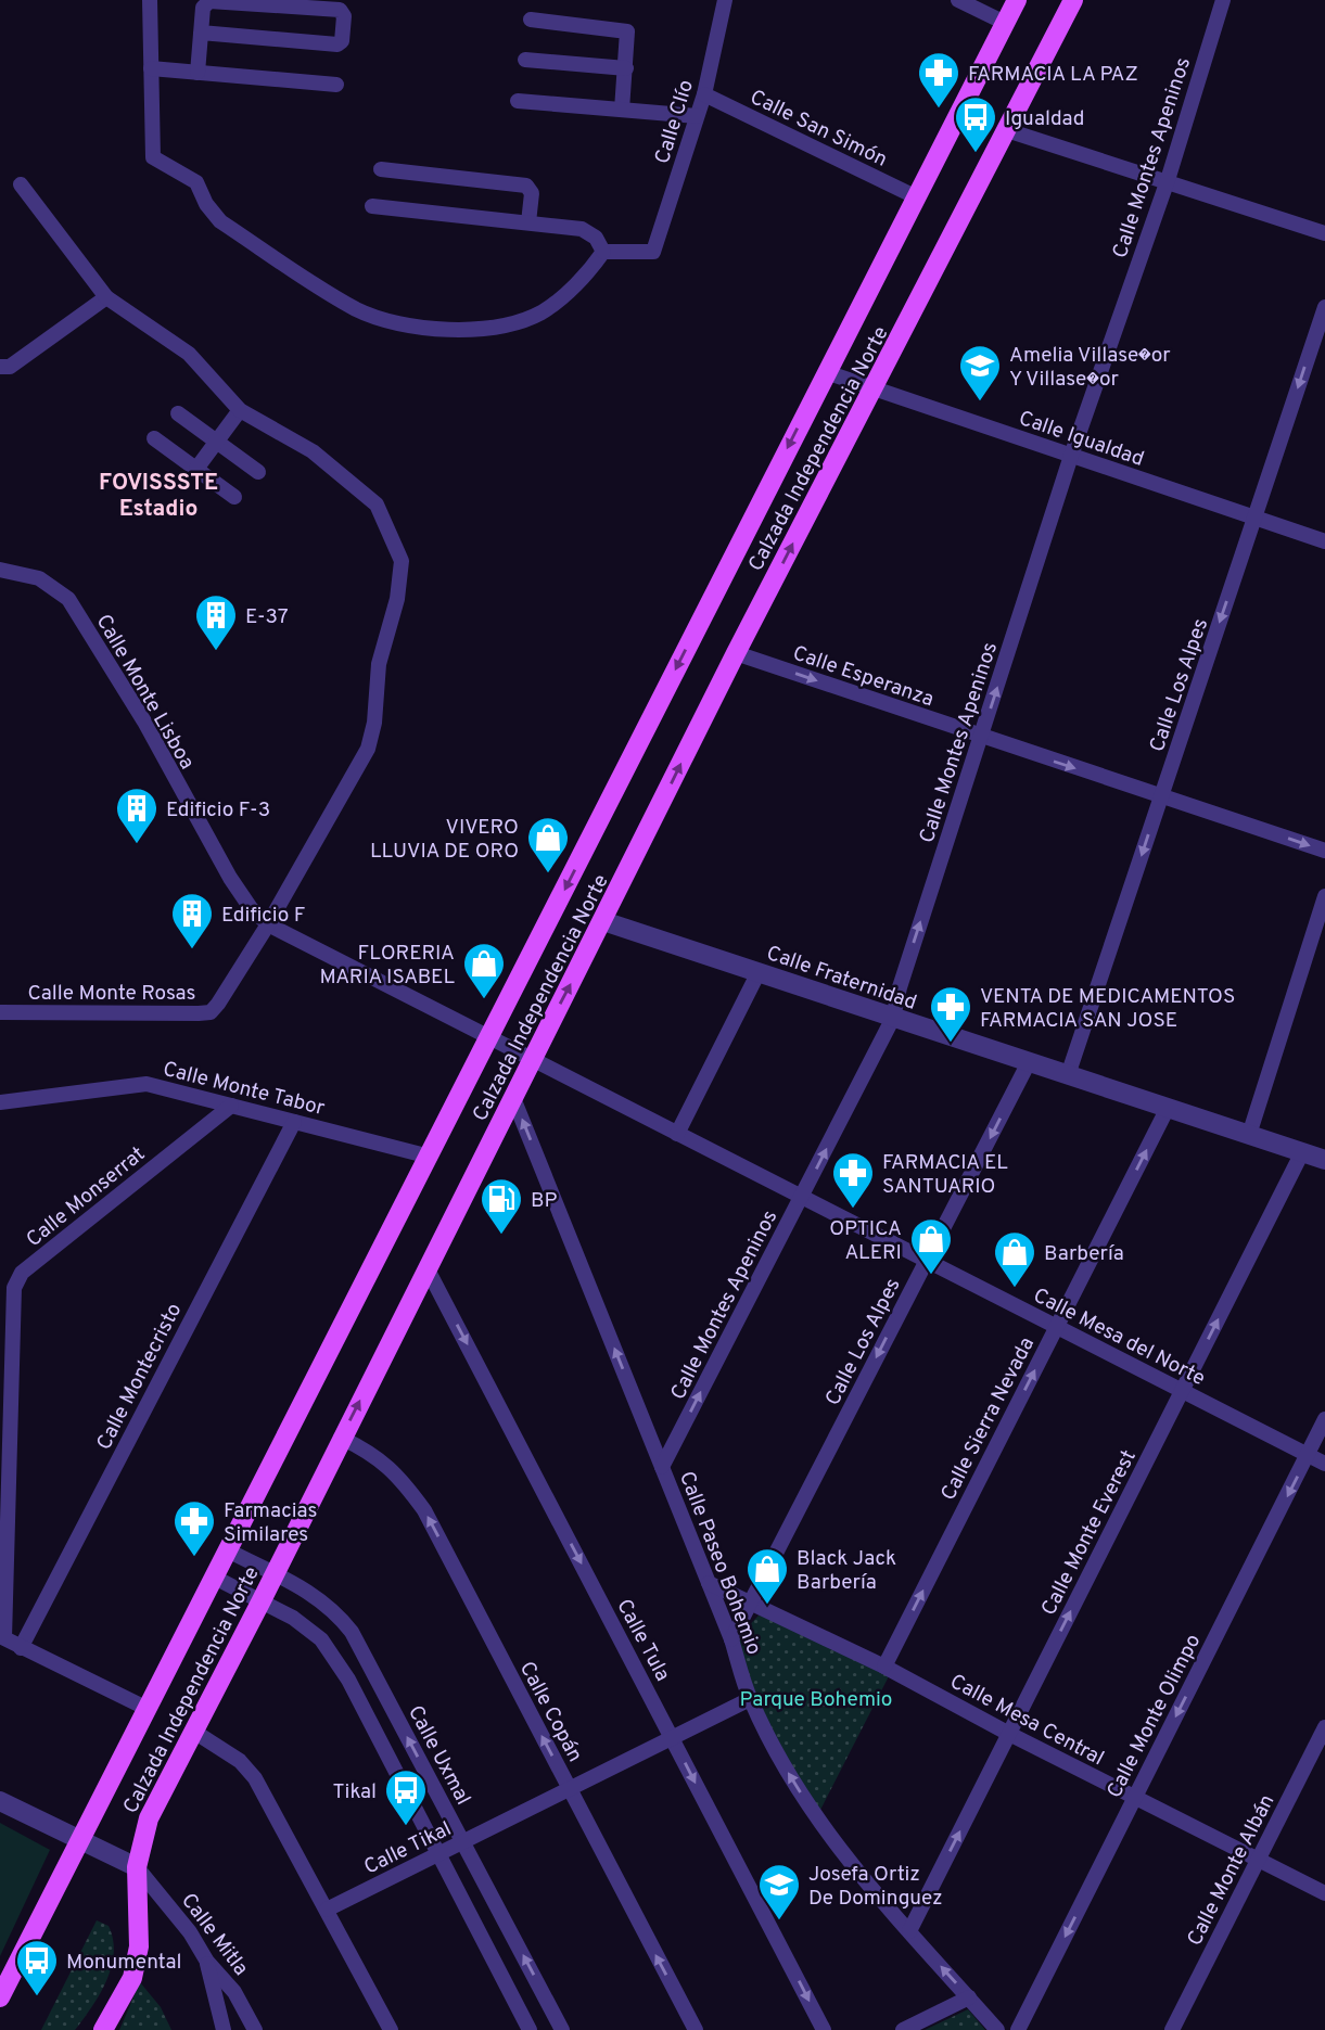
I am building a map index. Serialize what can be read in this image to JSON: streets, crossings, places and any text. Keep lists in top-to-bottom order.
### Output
{
  "streets": {
    "main road": ["Calzada Independencia Norte"],
    "street": [
      "Calle Clío",
      "Calle San Simón",
      "Calle Montes Apeninos",
      "Calle Igualdad",
      "Calle Esperanza",
      "Calle Los Alpes",
      "Calle Monte Lisboa",
      "Calle Fraternidad",
      "Calle Monte Rosas",
      "Calle Monte Tabor",
      "Calle Monserrat",
      "Calle Mesa del Norte",
      "Calle Montecristo",
      "Calle Sierra Nevada",
      "Calle Monte Everest",
      "Calle Paseo Bohemio",
      "Calle Tula",
      "Calle Copán",
      "Calle Monte Olimpo",
      "Calle Mesa Central",
      "Calle Uxmal",
      "Calle Tikal",
      "Calle Monte Albán",
      "Calle Mitla"
    ]
  },
  "crossings": [
    ["Calle Clío", "Calle San Simón"],
    ["Calle San Simón", "Calzada Independencia Norte"],
    ["Calle Montes Apeninos", "Calle Igualdad"],
    ["Calle Montes Apeninos", "Calle Esperanza"],
    ["Calle Montes Apeninos", "Calle Fraternidad"],
    ["Calle Montes Apeninos", "Calle Mesa del Norte"],
    ["Calle Montes Apeninos", "Calle Paseo Bohemio"],
    ["Calle Igualdad", "Calzada Independencia Norte"],
    ["Calle Igualdad", "Calle Los Alpes"],
    ["Calzada Independencia Norte", "Calle Esperanza"],
    ["Calzada Independencia Norte", "Calle Monte Lisboa"],
    ["Calzada Independencia Norte", "Calle Fraternidad"],
    ["Calzada Independencia Norte", "Calle Monte Tabor"],
    ["Calzada Independencia Norte", "Calle Mesa del Norte"],
    ["Calzada Independencia Norte", "Calle Paseo Bohemio"],
    ["Calzada Independencia Norte", "Calle Tula"],
    ["Calzada Independencia Norte", "Calle Copán"],
    ["Calzada Independencia Norte", "Calle Uxmal"],
    ["Calzada Independencia Norte", "Calle Mitla"],
    ["Calle Esperanza", "Calle Los Alpes"],
    ["Calle Los Alpes", "Calle Fraternidad"],
    ["Calle Los Alpes", "Calle Mesa del Norte"],
    ["Calle Los Alpes", "Calle Paseo Bohemio"],
    ["Calle Los Alpes", "Calle Mesa Central"],
    ["Calle Monte Lisboa", "Calle Monte Rosas"],
    ["Calle Monte Lisboa", "Calle Mesa del Norte"],
    ["Calle Fraternidad", "Calle Sierra Nevada"],
    ["Calle Fraternidad", "Calle Monte Everest"],
    ["Calle Monte Tabor", "Calle Monserrat"],
    ["Calle Monte Tabor", "Calle Montecristo"],
    ["Calle Monserrat", "Calle Montecristo"],
    ["Calle Mesa del Norte", "Calle Sierra Nevada"],
    ["Calle Mesa del Norte", "Calle Monte Everest"],
    ["Calle Mesa del Norte", "Calle Monte Olimpo"],
    ["Calle Sierra Nevada", "Calle Mesa Central"],
    ["Calle Monte Everest", "Calle Paseo Bohemio"],
    ["Calle Monte Everest", "Calle Mesa Central"],
    ["Calle Paseo Bohemio", "Calle Mesa Central"],
    ["Calle Paseo Bohemio", "Calle Tikal"],
    ["Calle Tula", "Calle Tikal"],
    ["Calle Copán", "Calle Tikal"],
    ["Calle Monte Olimpo", "Calle Mesa Central"],
    ["Calle Mesa Central", "Calle Monte Albán"],
    ["Calle Uxmal", "Calle Tikal"]
  ],
  "one_way": [
    "Calle Montes Apeninos",
    "Calle Esperanza",
    "Calle Los Alpes",
    "Calle Sierra Nevada",
    "Calle Monte Everest",
    "Calle Paseo Bohemio",
    "Calle Tula",
    "Calle Copán",
    "Calle Monte Olimpo"
  ],
  "districts": ["FOVISSSTE Estadio"],
  "parks": ["Parque Bohemio"],
  "places": {
    "pharmacy": [
      "FARMACIA LA PAZ",
      "VENTA DE MEDICAMENTOS FARMACIA SAN JOSE",
      "FARMACIA EL SANTUARIO",
      "Farmacias Similares"
    ],
    "bus stop": ["Igualdad", "Tikal", "Monumental"],
    "school or university": ["Amelia Villase�or Y Villase�or", "Josefa Ortiz De Dominguez"],
    "building": ["E-37", "Edificio F-3", "Edificio F"],
    "shop": [
      "VIVERO LLUVIA DE ORO",
      "FLORERIA MARIA ISABEL",
      "OPTICA ALERI",
      "Barbería",
      "Black Jack Barbería"
    ],
    "fuel station": ["BP"]
  }
}
